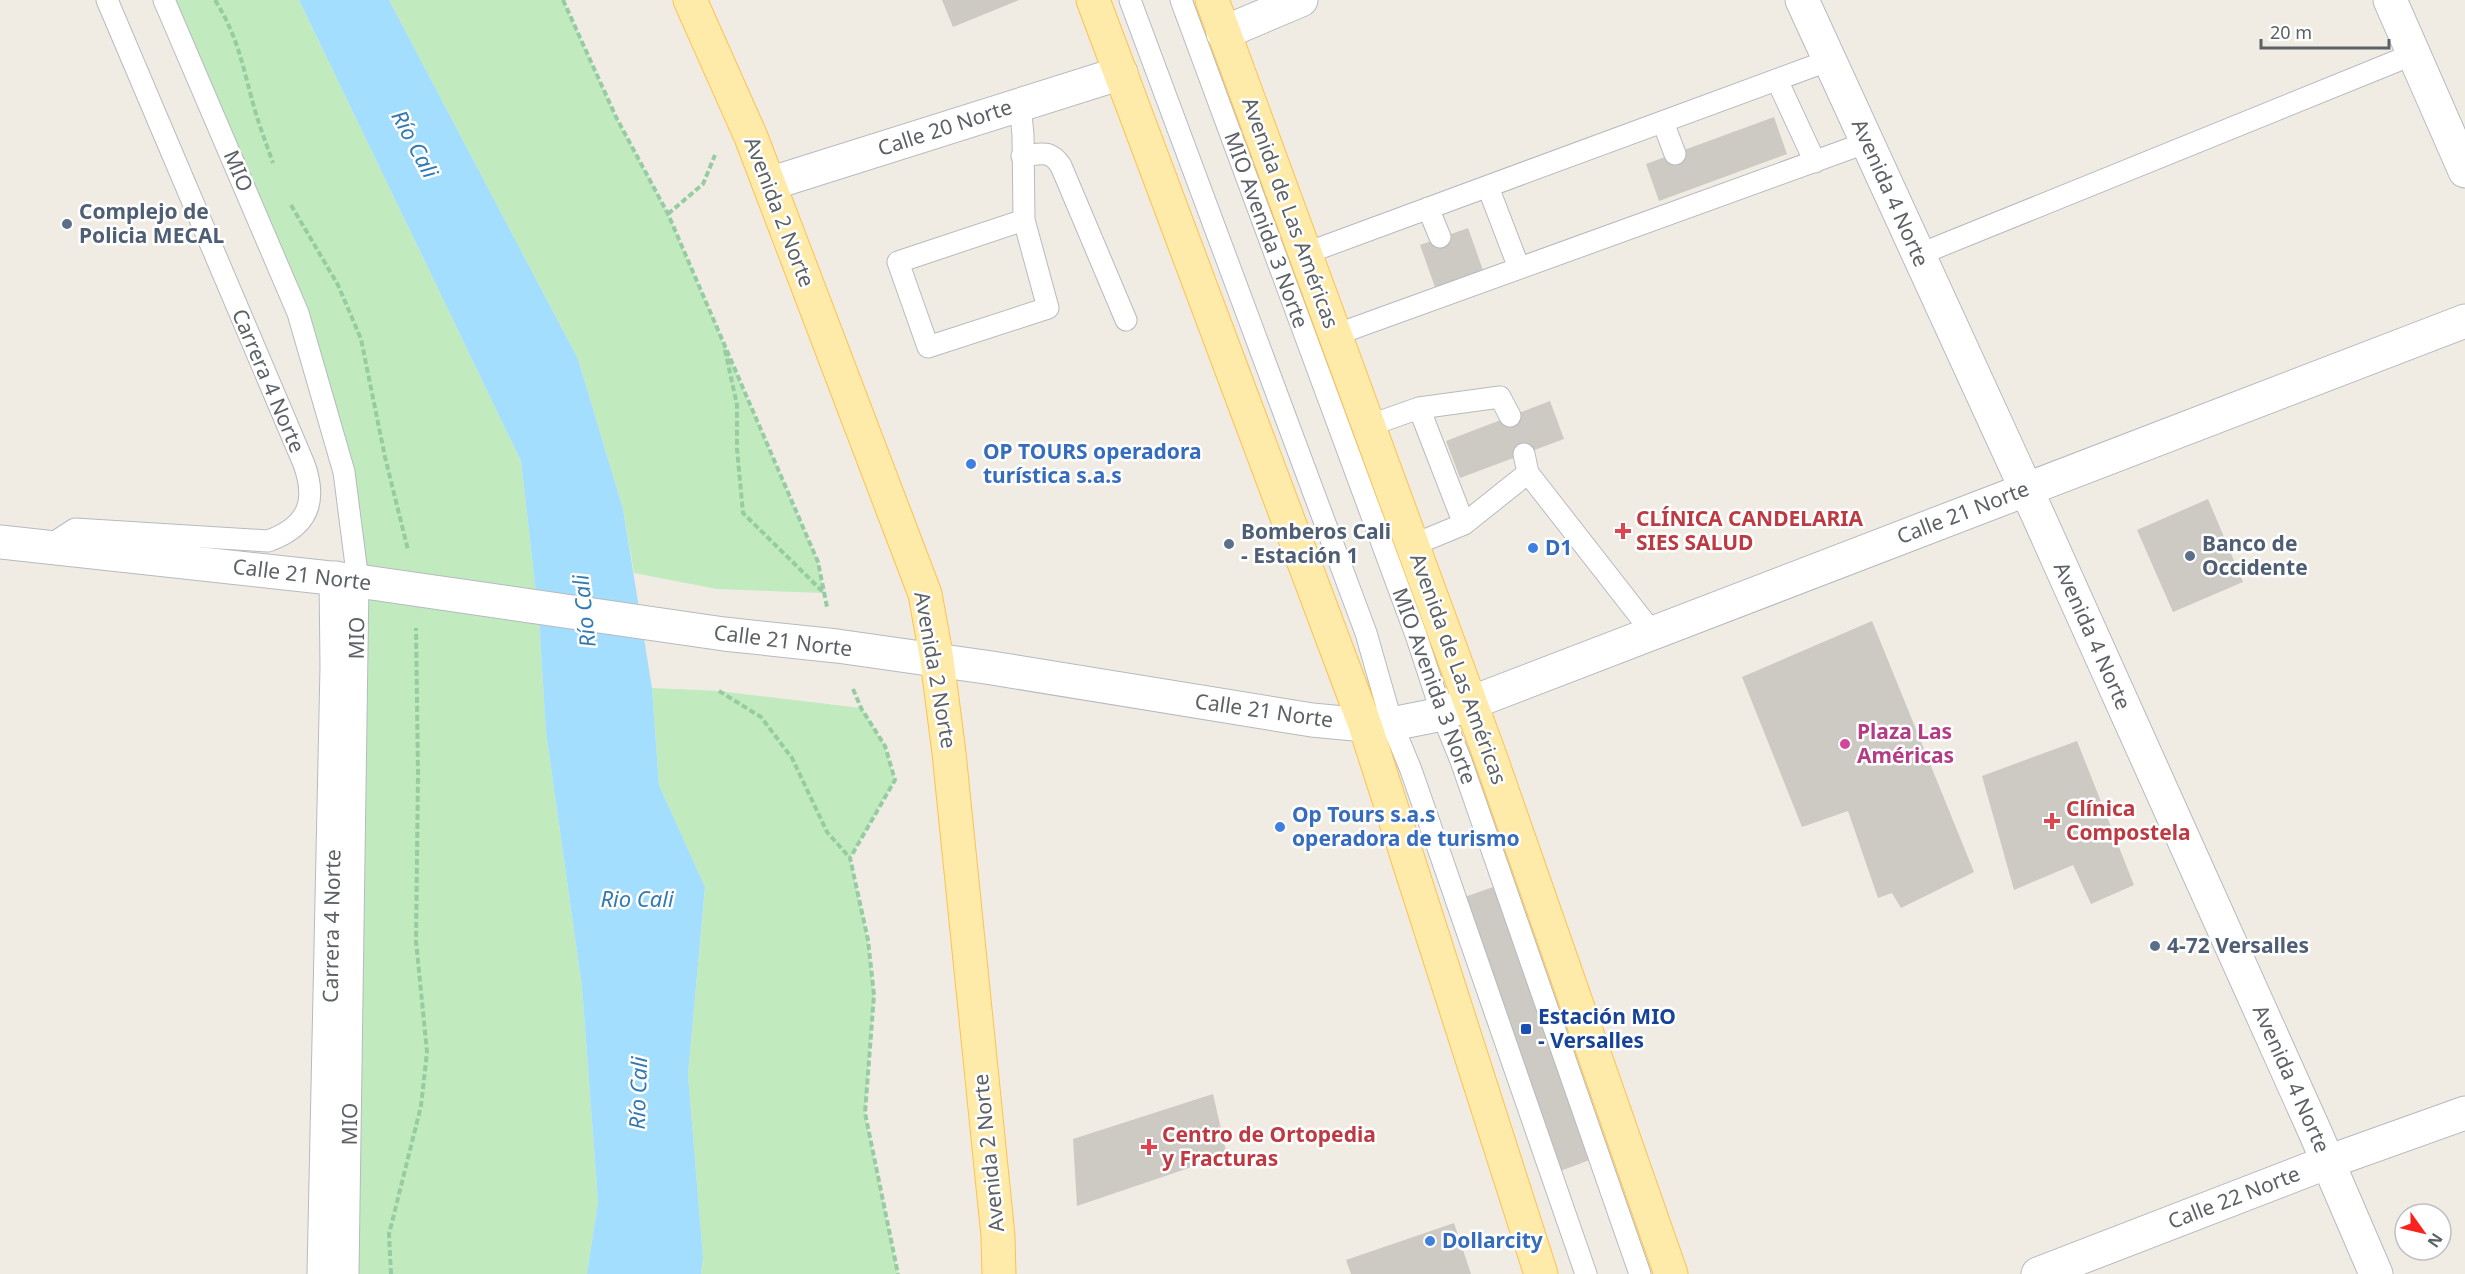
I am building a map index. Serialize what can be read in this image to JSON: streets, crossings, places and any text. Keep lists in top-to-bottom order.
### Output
{
  "streets": {
    "main road": ["Avenida 2 Norte", "Avenida de Las Américas"],
    "street": [
      "Calle 20 Norte",
      "Avenida 4 Norte",
      "Carrera 4 Norte",
      "Calle 21 Norte",
      "Calle 22 Norte"
    ],
    "lane": ["MIO", "MIO Avenida 3 Norte"]
  },
  "crossings": [
    ["Calle 20 Norte", "Avenida 2 Norte"],
    ["MIO", "Carrera 4 Norte"],
    ["MIO", "Calle 21 Norte"],
    ["Avenida 4 Norte", "Calle 21 Norte"],
    ["Avenida 4 Norte", "Calle 22 Norte"],
    ["Avenida 2 Norte", "Calle 21 Norte"],
    ["Avenida de Las Américas", "MIO Avenida 3 Norte"],
    ["Avenida de Las Américas", "Calle 21 Norte"],
    ["MIO Avenida 3 Norte", "Calle 21 Norte"],
    ["Carrera 4 Norte", "Calle 21 Norte"]
  ],
  "water": ["Río Cali", "Rio Cali"],
  "places": {
    "other": [
      "Complejo de Policia MECAL",
      "OP TOURS operadora turística s.a.s",
      "Bomberos Cali - Estación 1",
      "D1",
      "Banco de Occidente",
      "Plaza Las Américas",
      "Op Tours s.a.s operadora de turismo",
      "4-72 Versalles",
      "Dollarcity"
    ],
    "health": ["CLÍNICA CANDELARIA SIES SALUD", "Clínica Compostela", "Centro de Ortopedia y Fracturas"],
    "transit": ["Estación MIO - Versalles"]
  },
  "scale_bar": "20 m",
  "north": "bottom right"
}
